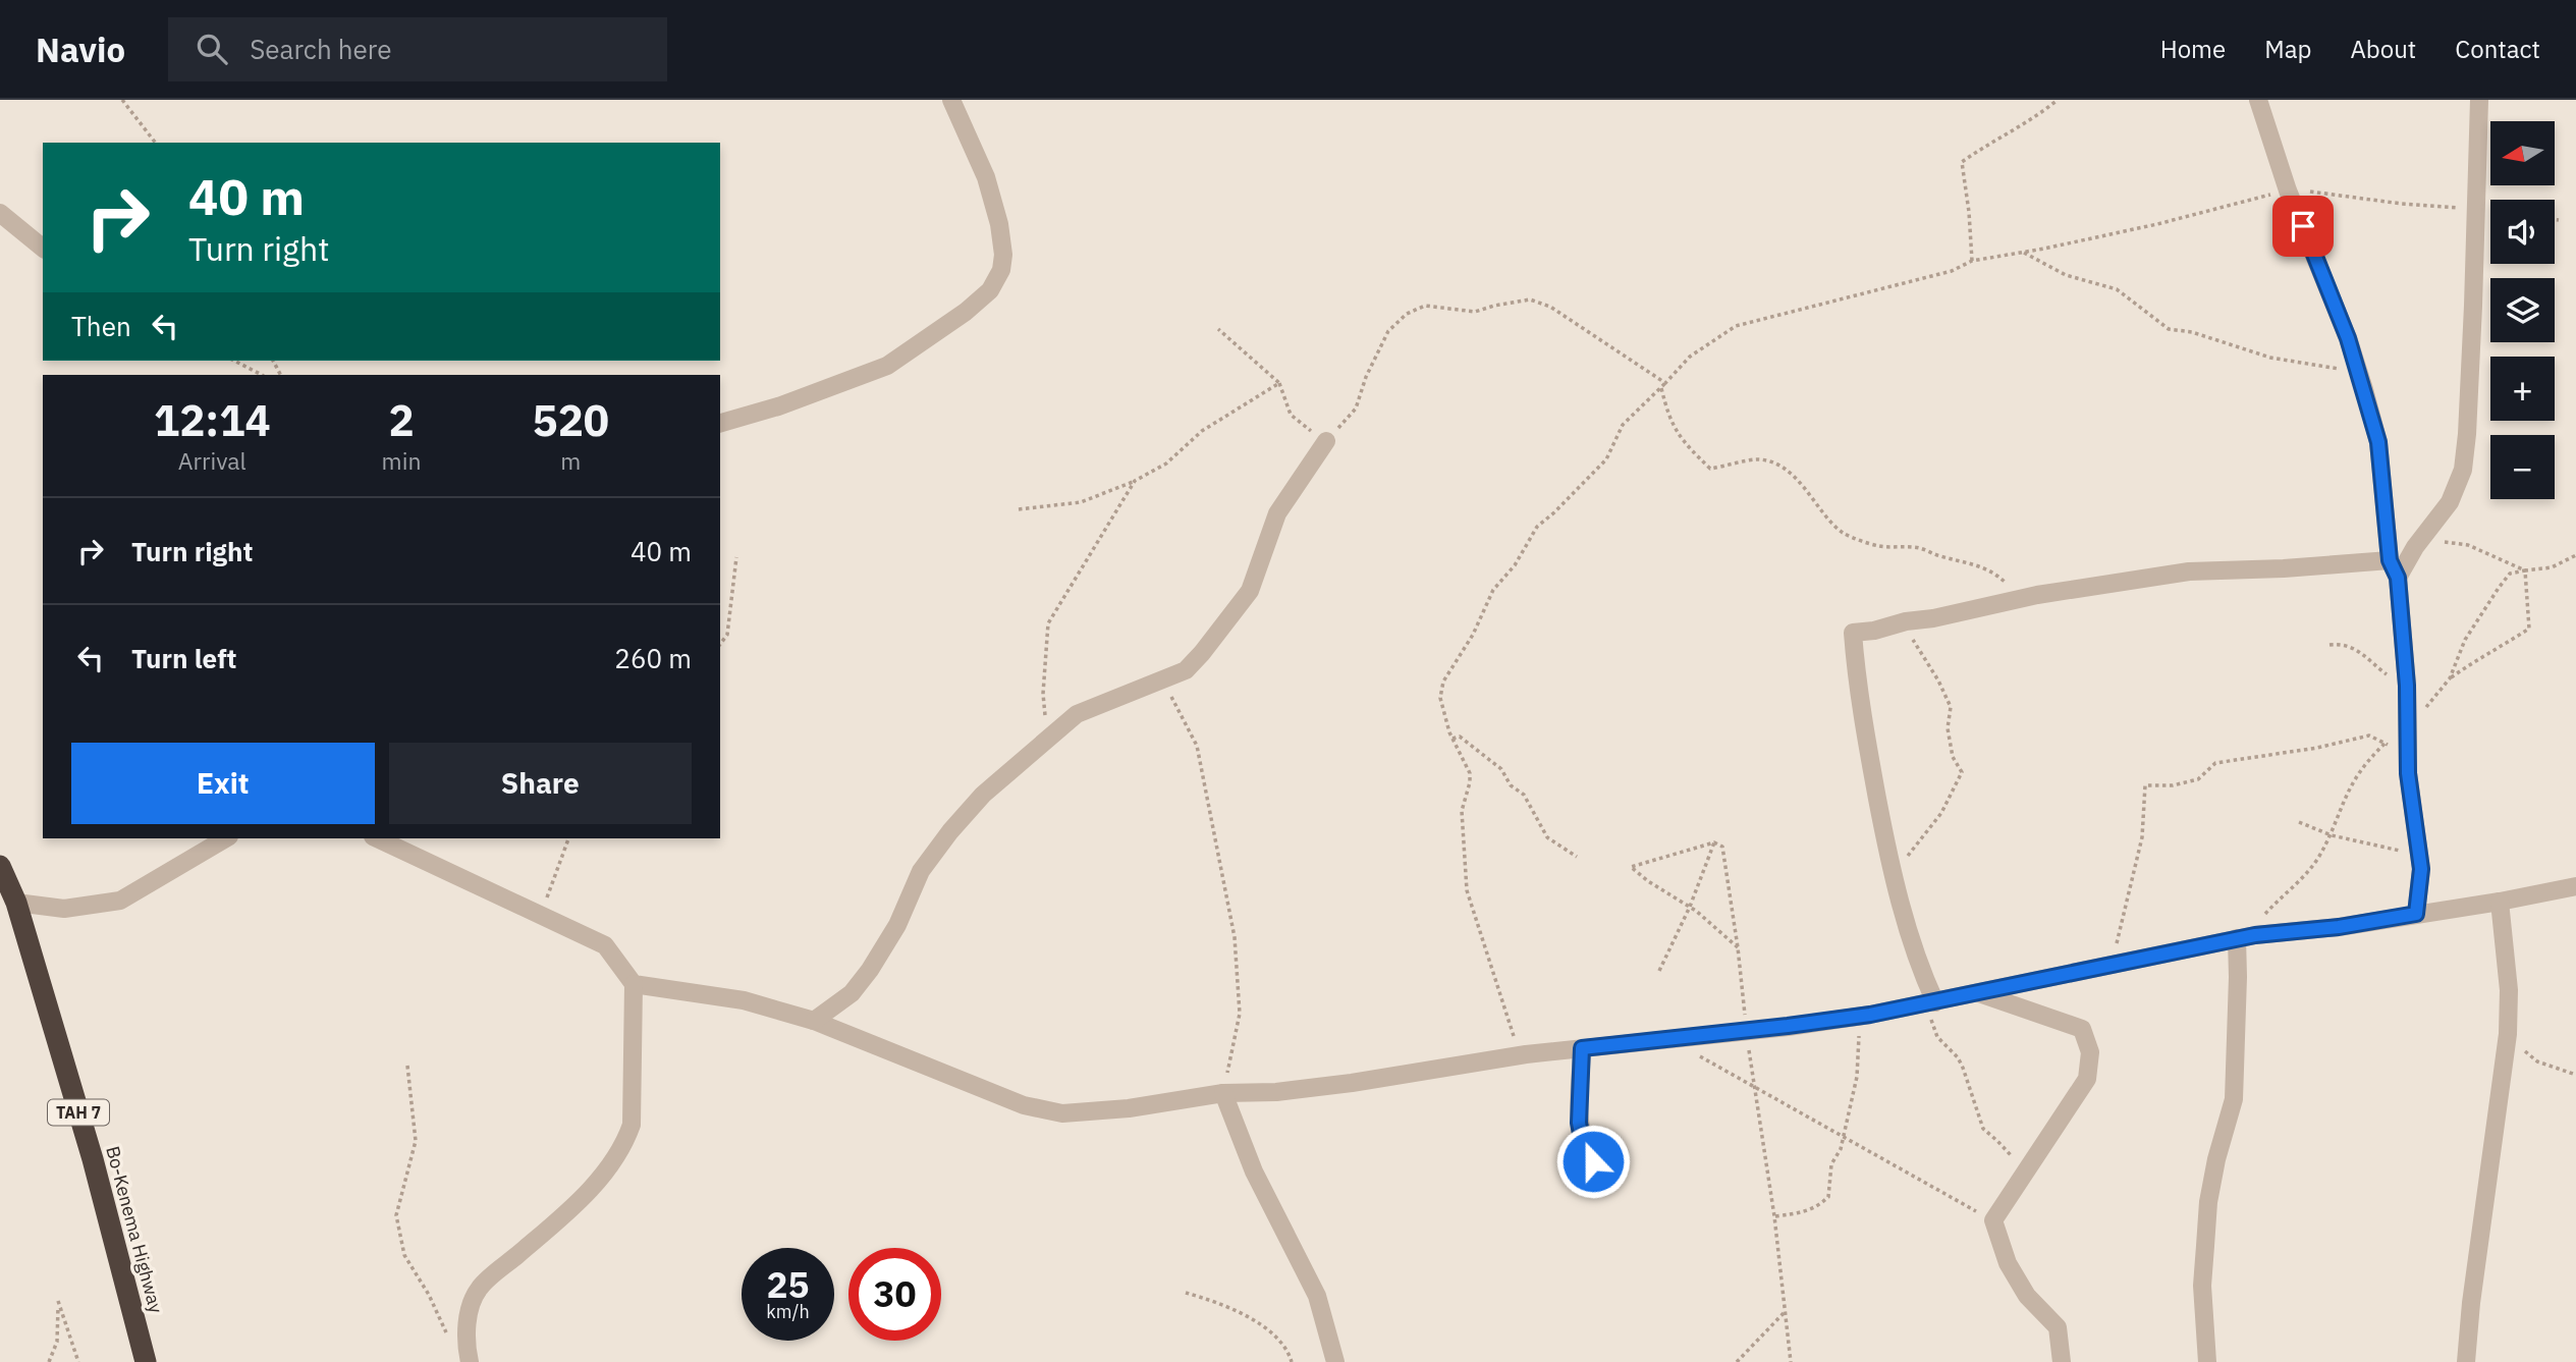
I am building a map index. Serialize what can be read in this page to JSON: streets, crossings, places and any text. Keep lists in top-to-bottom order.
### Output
{
  "streets": {
    "highway": ["TAH 7", "Bo-Kenema Highway"]
  },
  "north": "left",
  "page": {
    "header": "Navio",
    "search": "Search here",
    "nav": [
      "Home",
      "Map",
      "About",
      "Contact"
    ],
    "map_buttons": ["+", "−"],
    "turn": ["40 m", "Turn right"],
    "then": "Then",
    "eta": [
      "12:14",
      "Arrival",
      "2",
      "min",
      "520",
      "m"
    ],
    "list": [
      {
        "name": "Turn right",
        "value": "40 m"
      },
      {
        "name": "Turn left",
        "value": "260 m"
      }
    ],
    "buttons": ["Exit", "Share"],
    "speed": "25 km/h",
    "limit": "30"
  }
}
